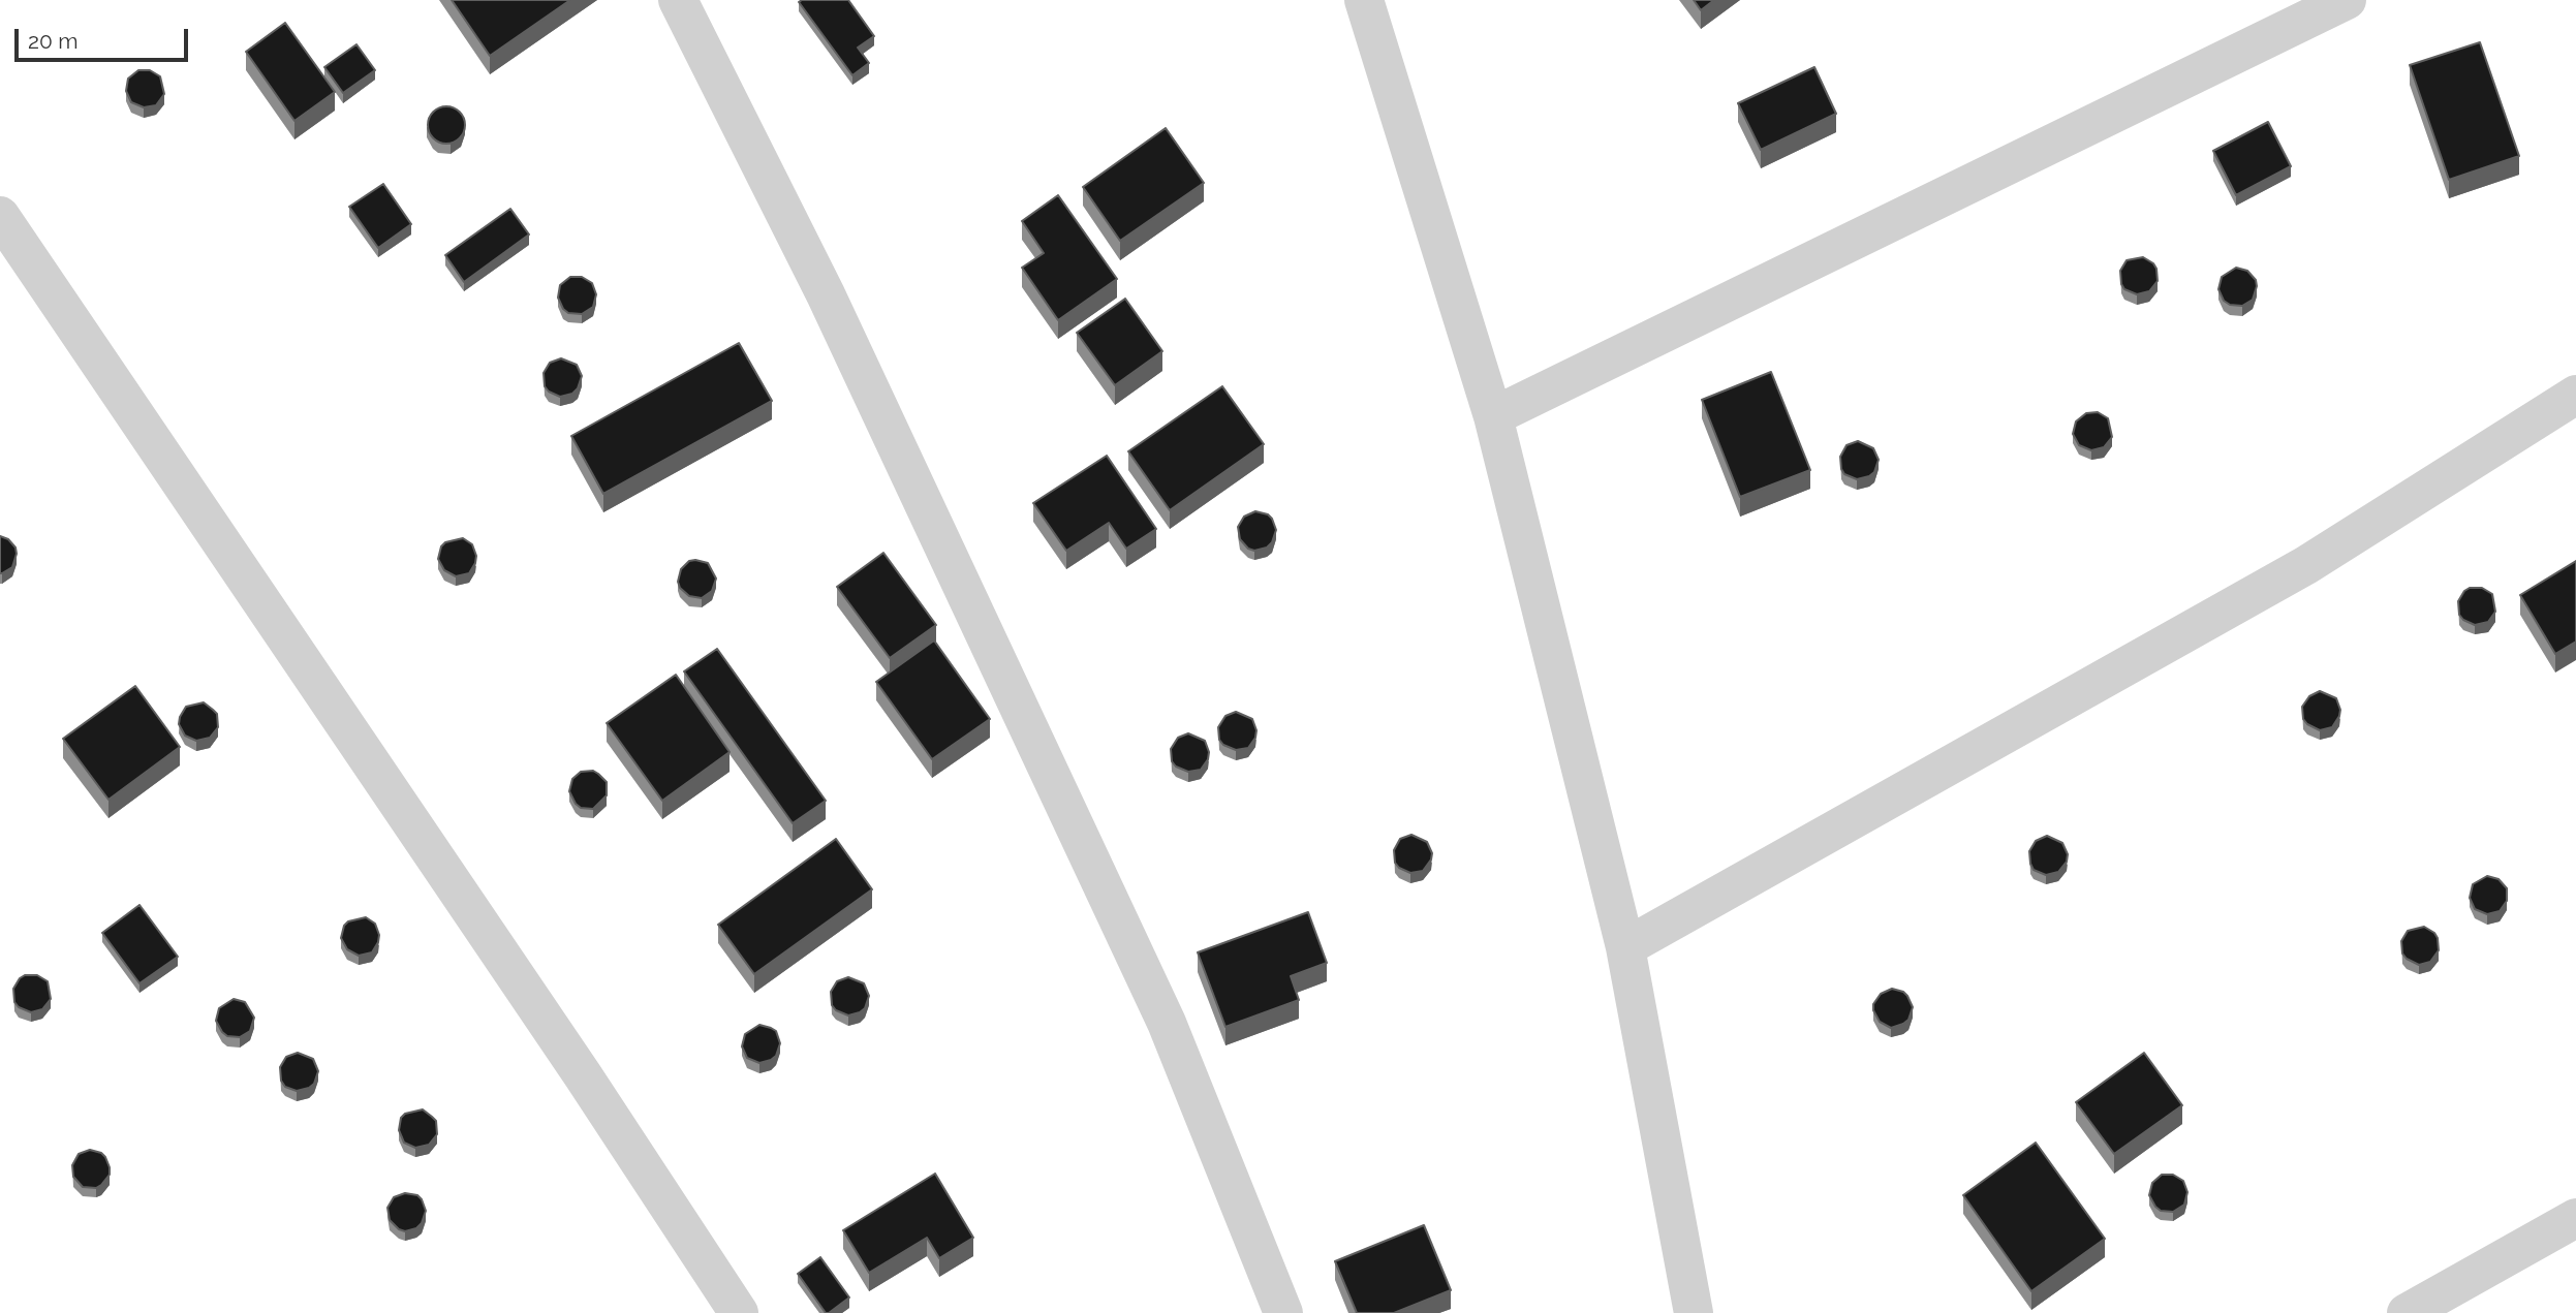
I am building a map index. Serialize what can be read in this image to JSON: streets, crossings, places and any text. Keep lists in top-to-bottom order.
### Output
{
  "scale_bar": "20 m"
}
